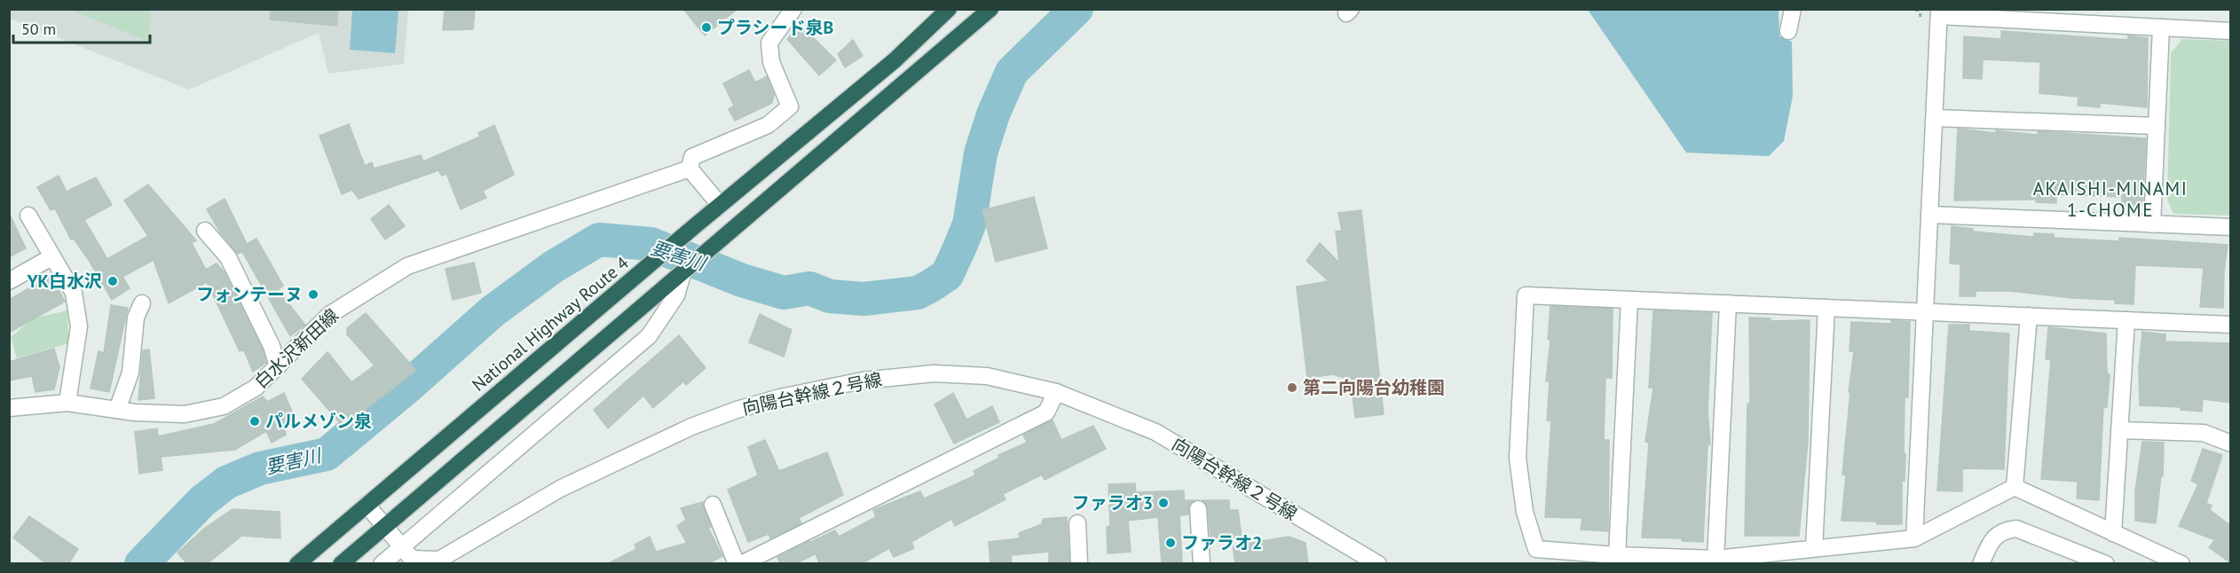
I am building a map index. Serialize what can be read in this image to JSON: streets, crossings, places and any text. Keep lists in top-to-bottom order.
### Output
{
  "streets": {
    "highway": ["National Highway Route 4"],
    "street": ["白水沢新田線", "向陽台幹線２号線"]
  },
  "districts": ["AKAISHI-MINAMI 1-CHOME"],
  "water": ["要害川"],
  "places": [
    "プラシード泉B",
    "YK白水沢",
    "フォンテーヌ",
    "第二向陽台幼稚園",
    "パルメゾン泉",
    "ファラオ3",
    "ファラオ2"
  ],
  "scale_bar": "50 m"
}
